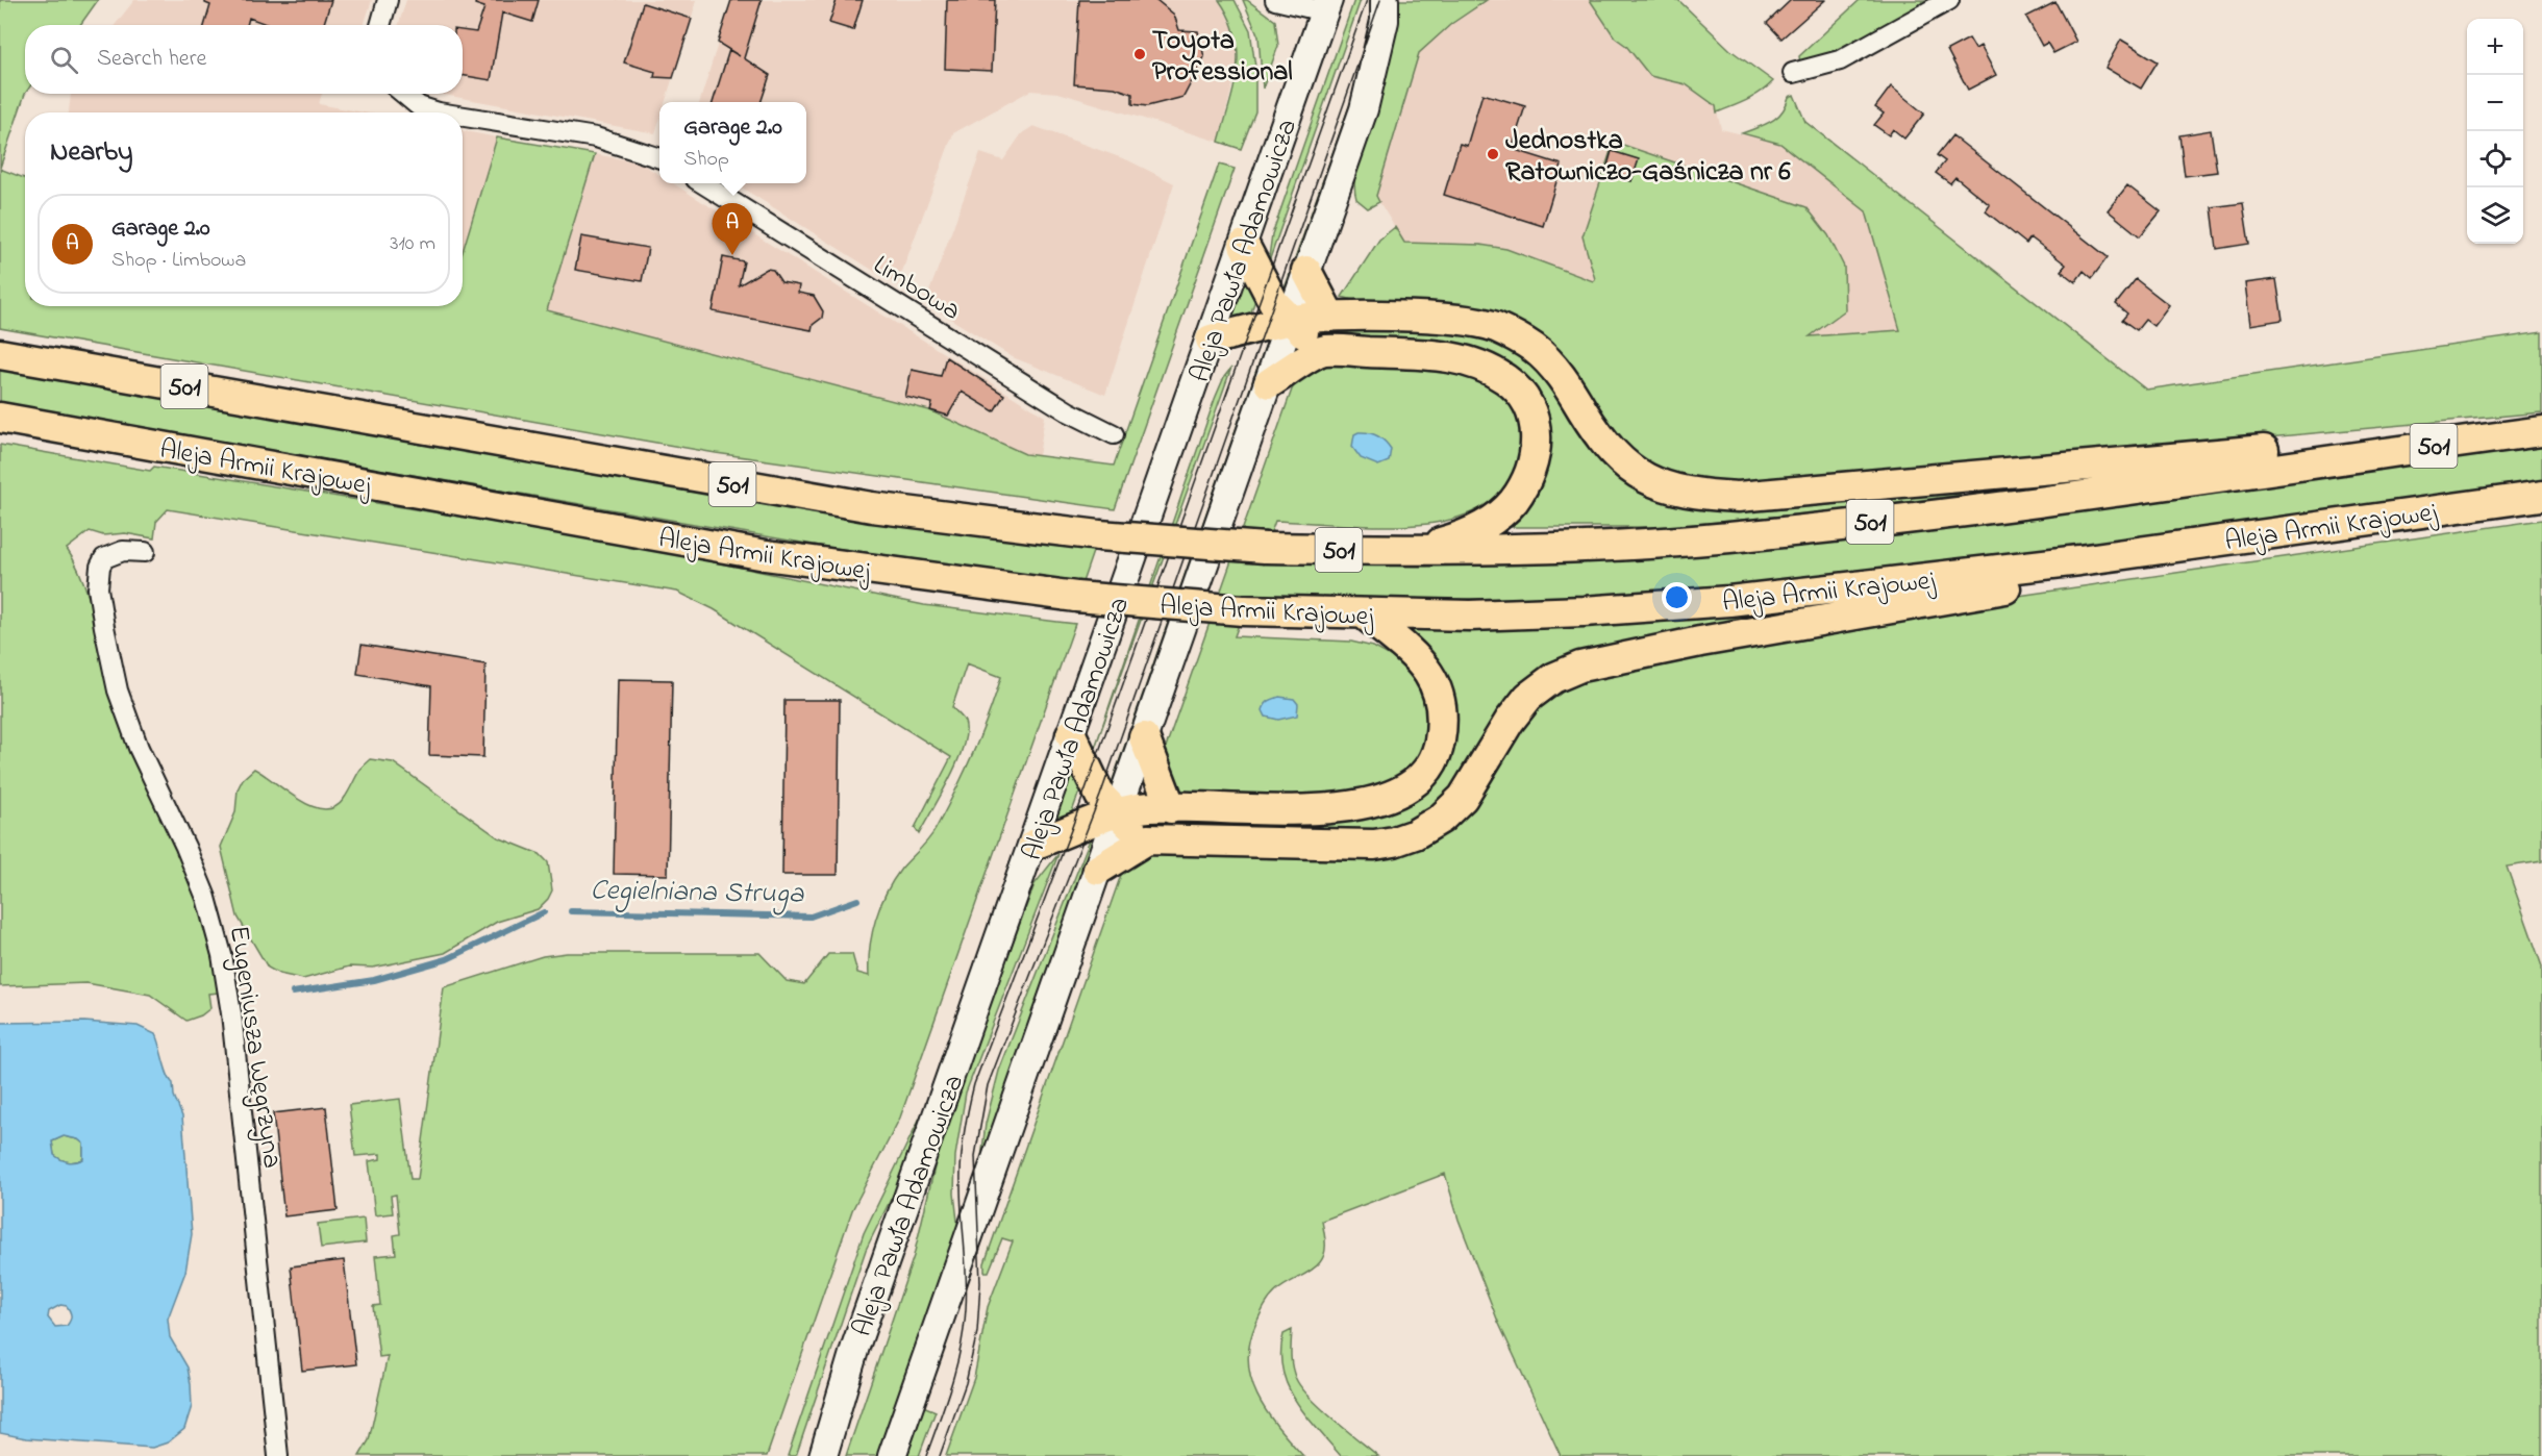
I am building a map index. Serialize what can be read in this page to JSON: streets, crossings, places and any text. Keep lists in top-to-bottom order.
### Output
{
  "streets": {
    "main road": ["Aleja Pawła Adamowicza", "501", "Aleja Armii Krajowej"],
    "street": ["Limbowa", "Eugeniusza Węgrzyna"]
  },
  "water": ["Cegielniana Struga"],
  "places": ["Toyota Professional", "Jednostka Ratowniczo-Gaśnicza nr 6"],
  "page": {
    "map_buttons": ["+", "−"],
    "search": "Search here",
    "popup": ["Garage 2.0", "Shop"],
    "heading": "Nearby",
    "list": [
      {
        "mark": "A",
        "name": "Garage 2.0",
        "note": "Shop · Limbowa",
        "value": "310 m"
      }
    ],
    "pins": "A"
  }
}
